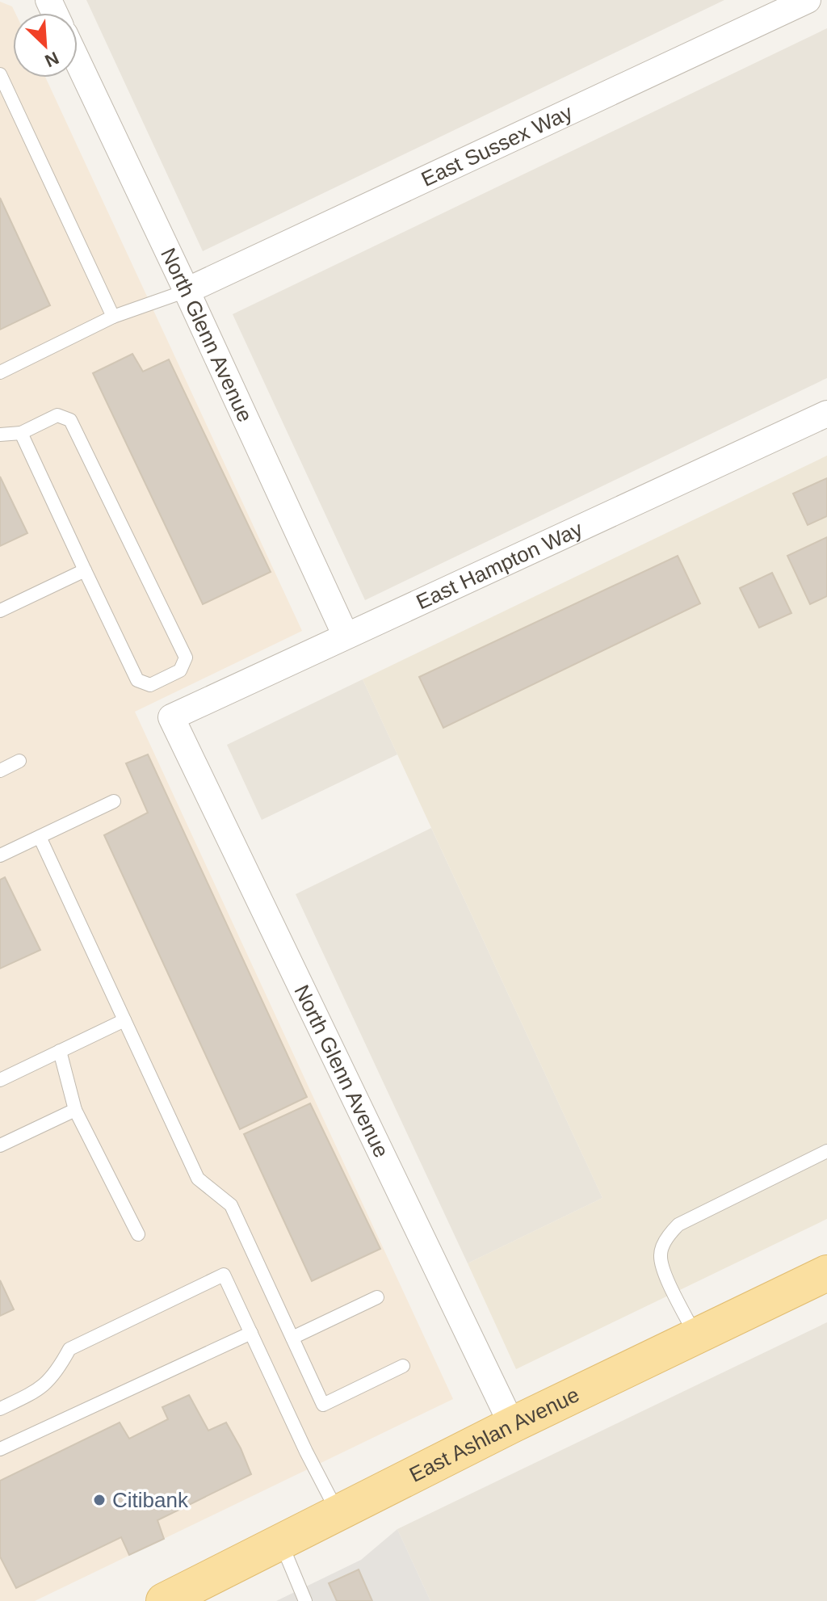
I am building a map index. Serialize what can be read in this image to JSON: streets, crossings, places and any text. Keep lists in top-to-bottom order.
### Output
{
  "streets": {
    "main road": ["East Ashlan Avenue"],
    "street": ["East Sussex Way", "North Glenn Avenue", "East Hampton Way"]
  },
  "crossings": [
    ["East Sussex Way", "North Glenn Avenue"],
    ["North Glenn Avenue", "East Hampton Way"],
    ["North Glenn Avenue", "East Ashlan Avenue"]
  ],
  "places": ["Citibank"],
  "north": "bottom right"
}
